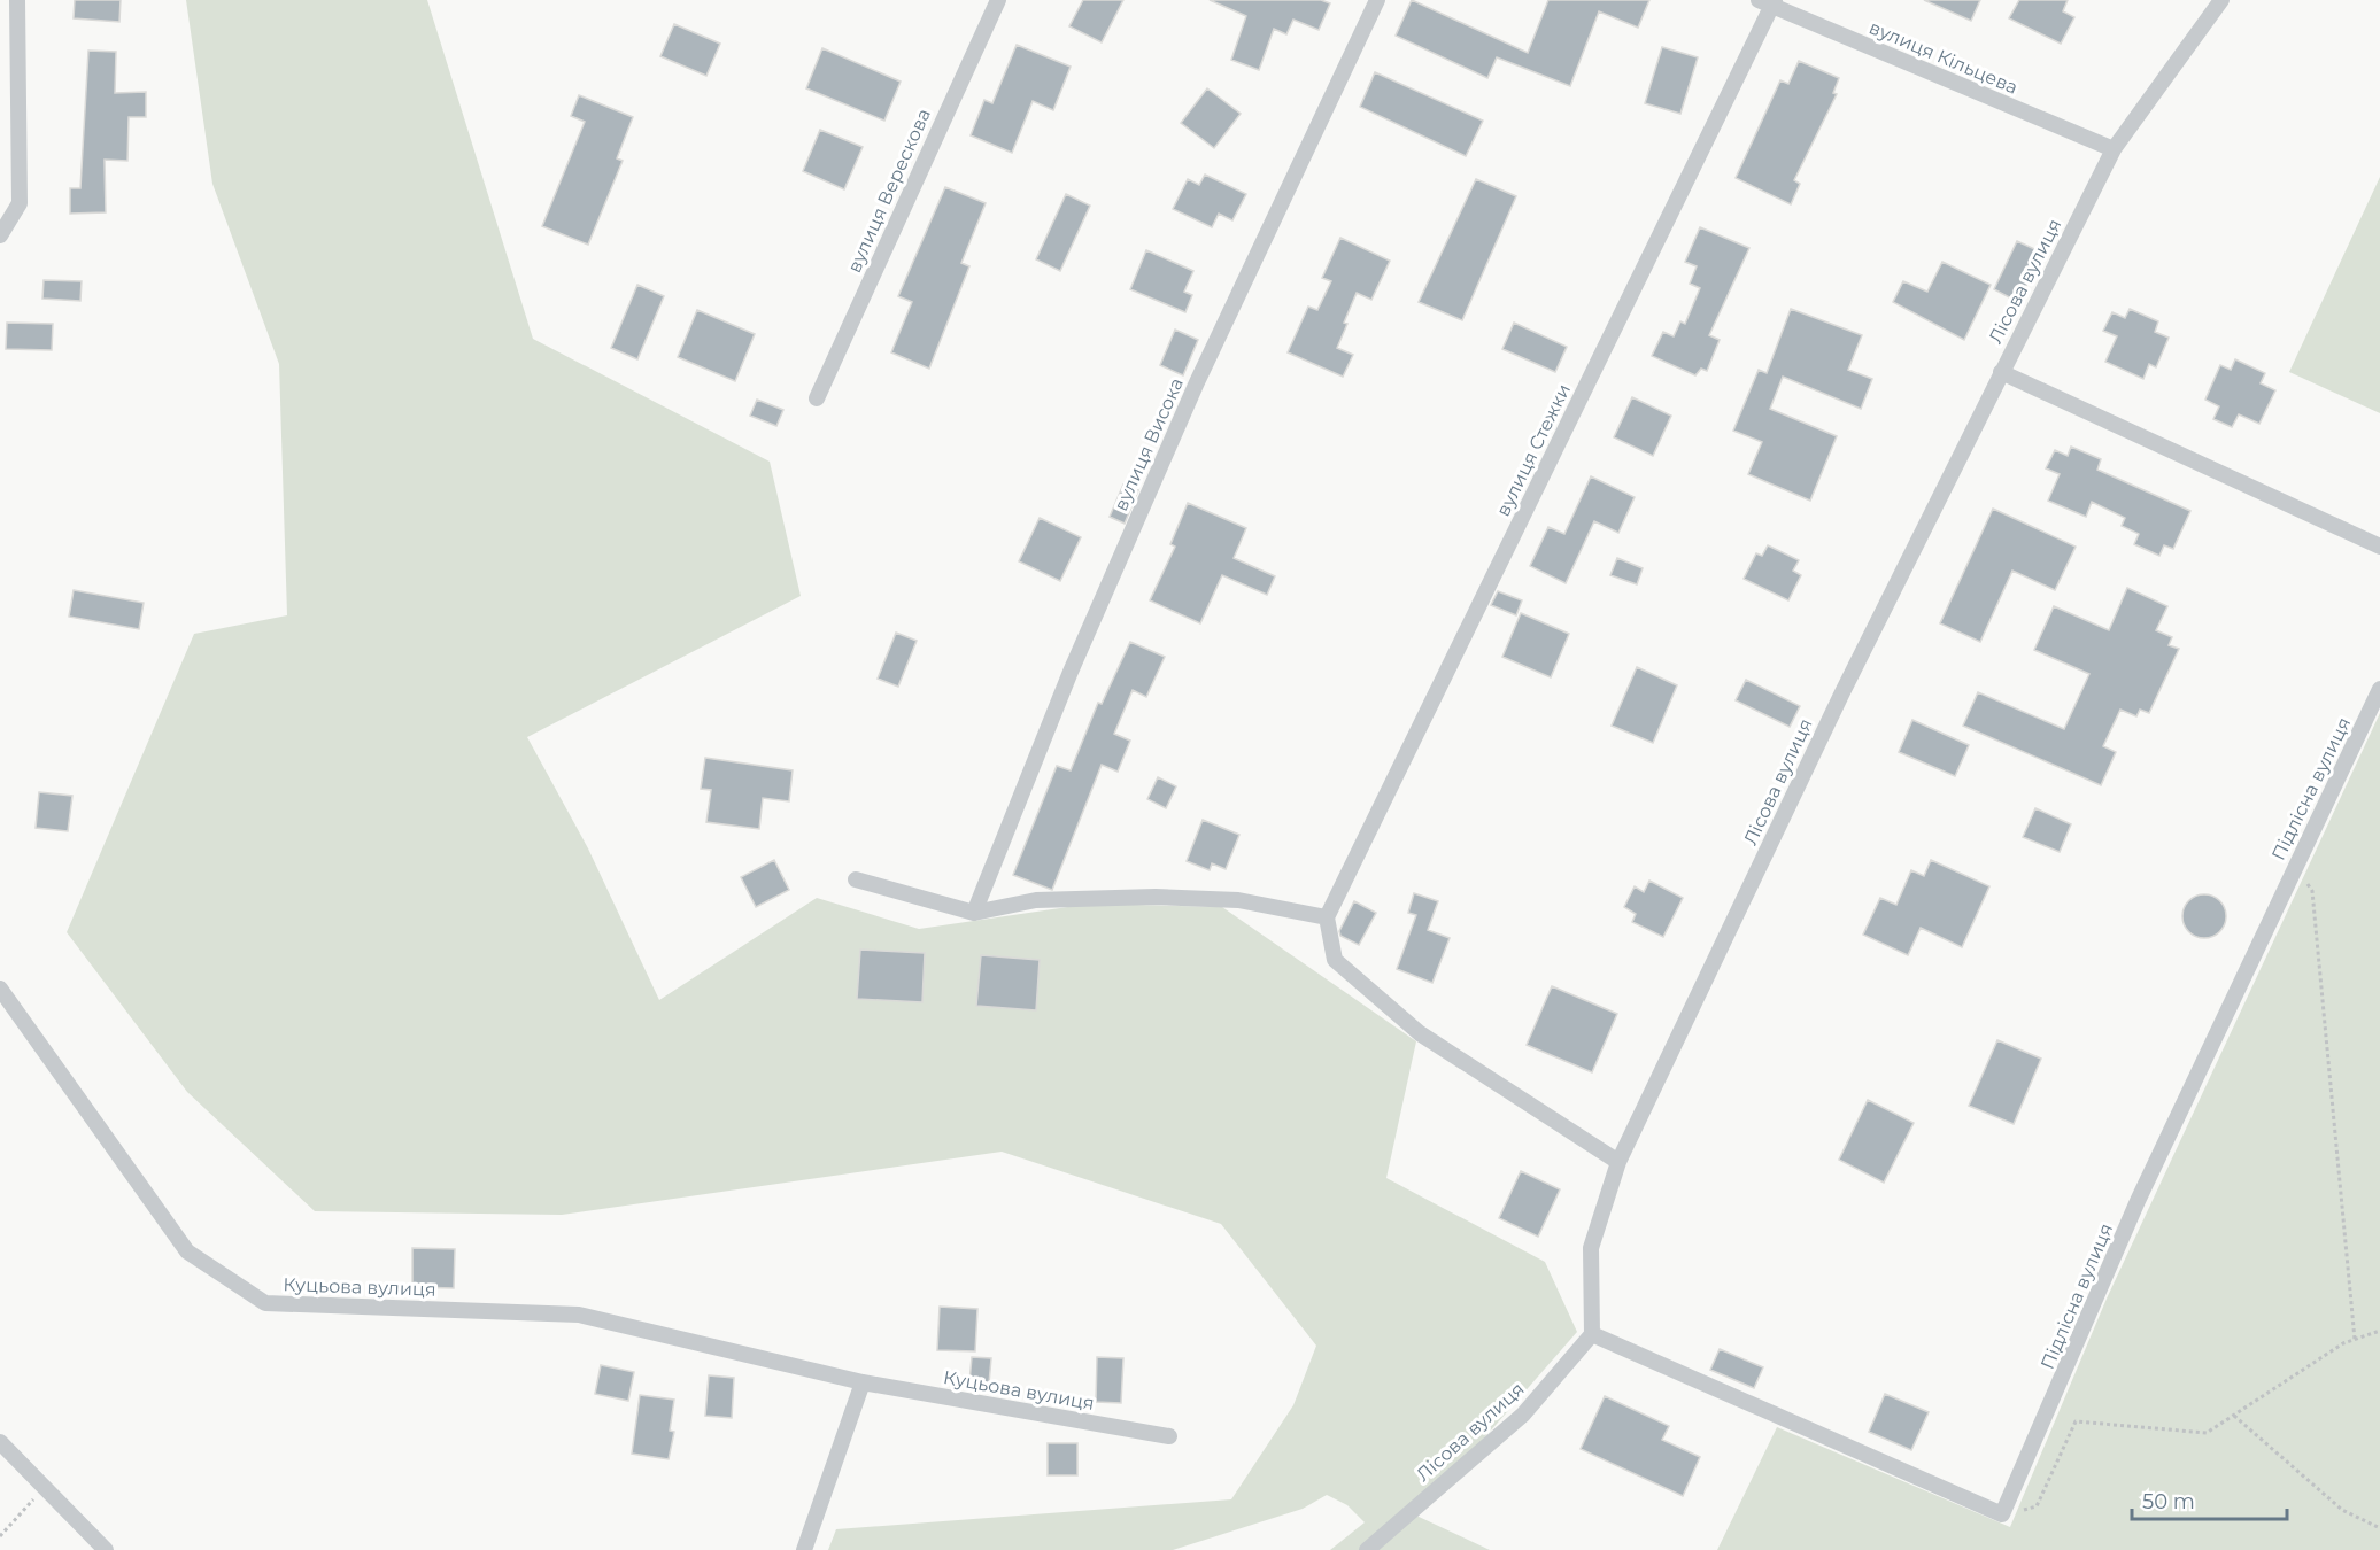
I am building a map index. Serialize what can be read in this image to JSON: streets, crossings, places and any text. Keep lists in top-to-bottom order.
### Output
{
  "streets": {
    "street": [
      "вулиця Кільцева",
      "вулиця Верескова",
      "Лісова вулиця",
      "вулиця Висока",
      "вулиця Стежки",
      "Підлісна вулиця",
      "Куцьова вулиця"
    ]
  },
  "crossings": [
    ["вулиця Кільцева", "Лісова вулиця"],
    ["вулиця Кільцева", "вулиця Стежки"]
  ],
  "scale_bar": "50 m"
}
